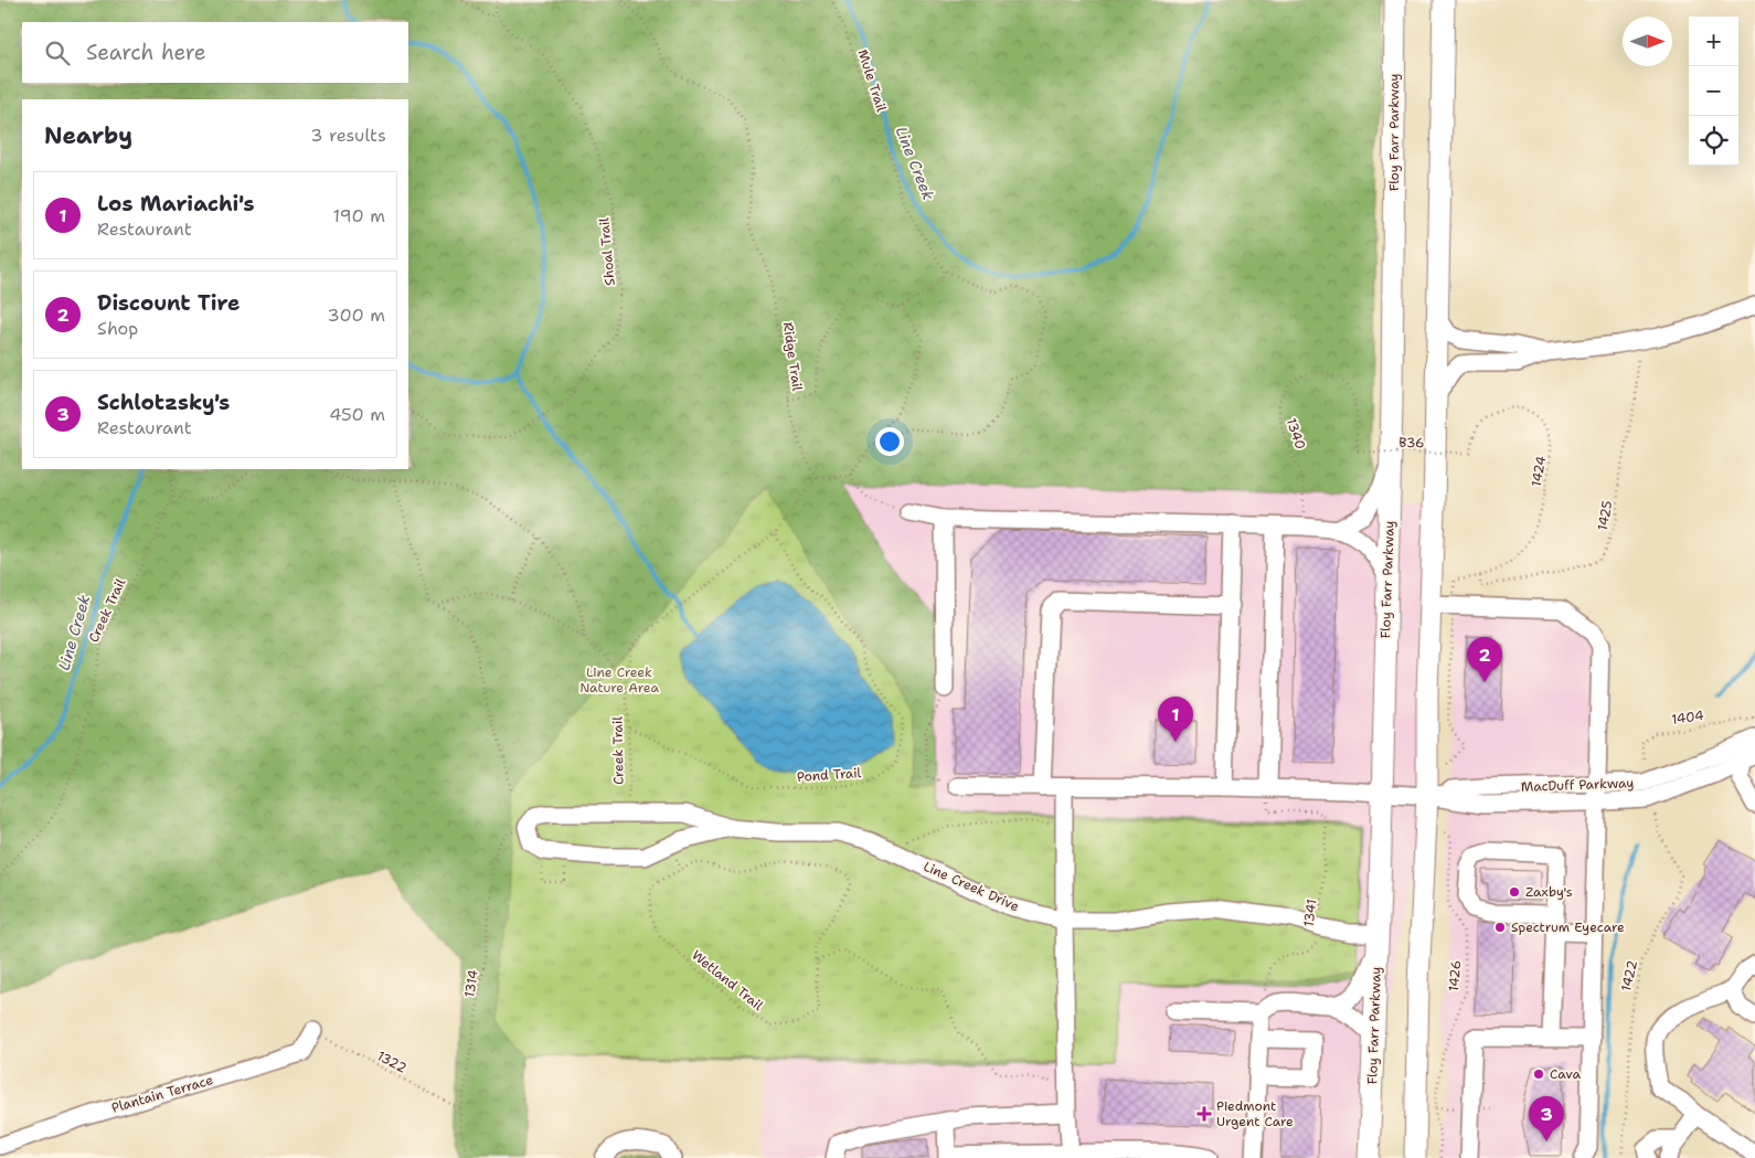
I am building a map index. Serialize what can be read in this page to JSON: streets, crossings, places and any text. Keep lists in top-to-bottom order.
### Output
{
  "streets": {
    "main road": ["Floy Farr Parkway"],
    "street": ["MacDuff Parkway", "Line Creek Drive", "Plantain Terrace"],
    "path": [
      "Mule Trail",
      "Shoal Trail",
      "Ridge Trail",
      "1340",
      "B36",
      "1424",
      "1425",
      "Creek Trail",
      "1404",
      "Pond Trail",
      "1341",
      "1426",
      "1422",
      "Wetland Trail",
      "1314",
      "1322"
    ]
  },
  "crossings": [
    ["Floy Farr Parkway", "MacDuff Parkway"],
    ["Floy Farr Parkway", "Line Creek Drive"],
    ["1340", "B36"],
    ["B36", "1424"],
    ["1424", "1425"],
    ["Creek Trail", "Pond Trail"],
    ["Creek Trail", "Line Creek Drive"],
    ["MacDuff Parkway", "1341"],
    ["Line Creek Drive", "1341"],
    ["Line Creek Drive", "1314"],
    ["1314", "1322"],
    ["1322", "Plantain Terrace"]
  ],
  "water": ["Line Creek"],
  "parks": ["Line Creek Nature Area"],
  "places": {
    "other": ["Zaxby's", "Spectrum Eyecare", "Cava"],
    "health": ["Piedmont Urgent Care"]
  },
  "north": "right",
  "page": {
    "map_buttons": ["+", "−"],
    "search": "Search here",
    "heading": ["Nearby", "3 results"],
    "list": [
      {
        "mark": "1",
        "name": "Los Mariachi's",
        "note": "Restaurant",
        "value": "190 m"
      },
      {
        "mark": "2",
        "name": "Discount Tire",
        "note": "Shop",
        "value": "300 m"
      },
      {
        "mark": "3",
        "name": "Schlotzsky's",
        "note": "Restaurant",
        "value": "450 m"
      }
    ],
    "pins": ["2", "1", "3"]
  }
}
